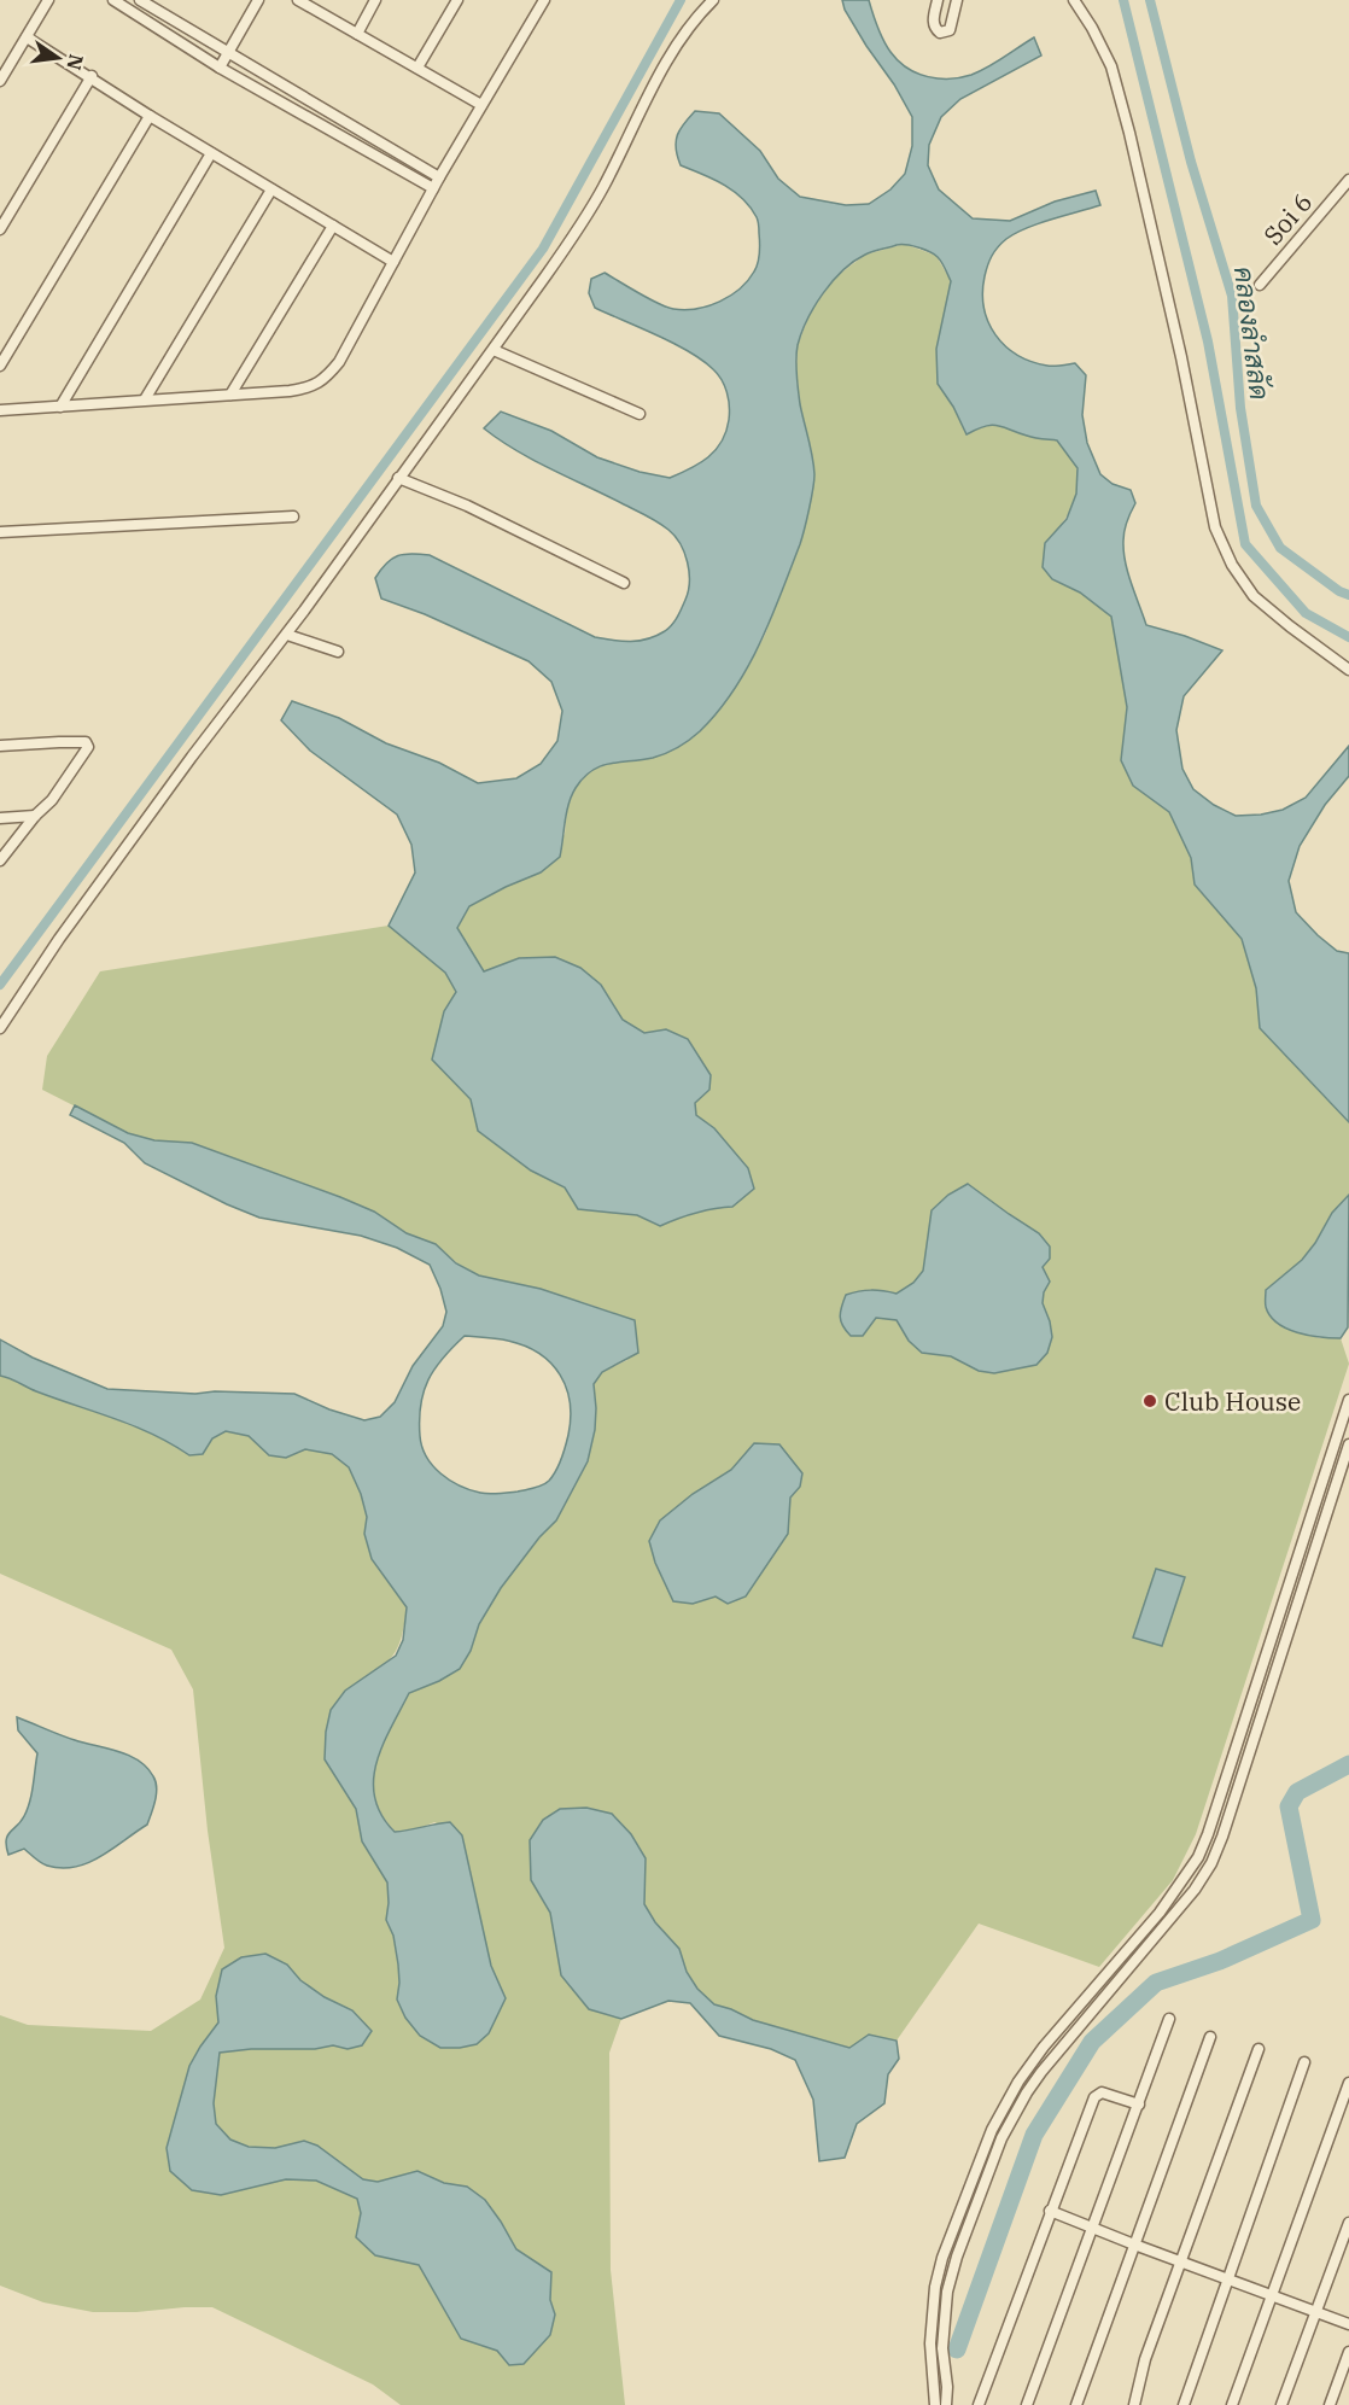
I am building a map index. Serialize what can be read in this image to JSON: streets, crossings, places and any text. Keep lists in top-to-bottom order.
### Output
{
  "streets": {
    "street": ["Soi 6"]
  },
  "water": ["คลองลำสลัด"],
  "places": ["Club House"],
  "north": "right"
}
